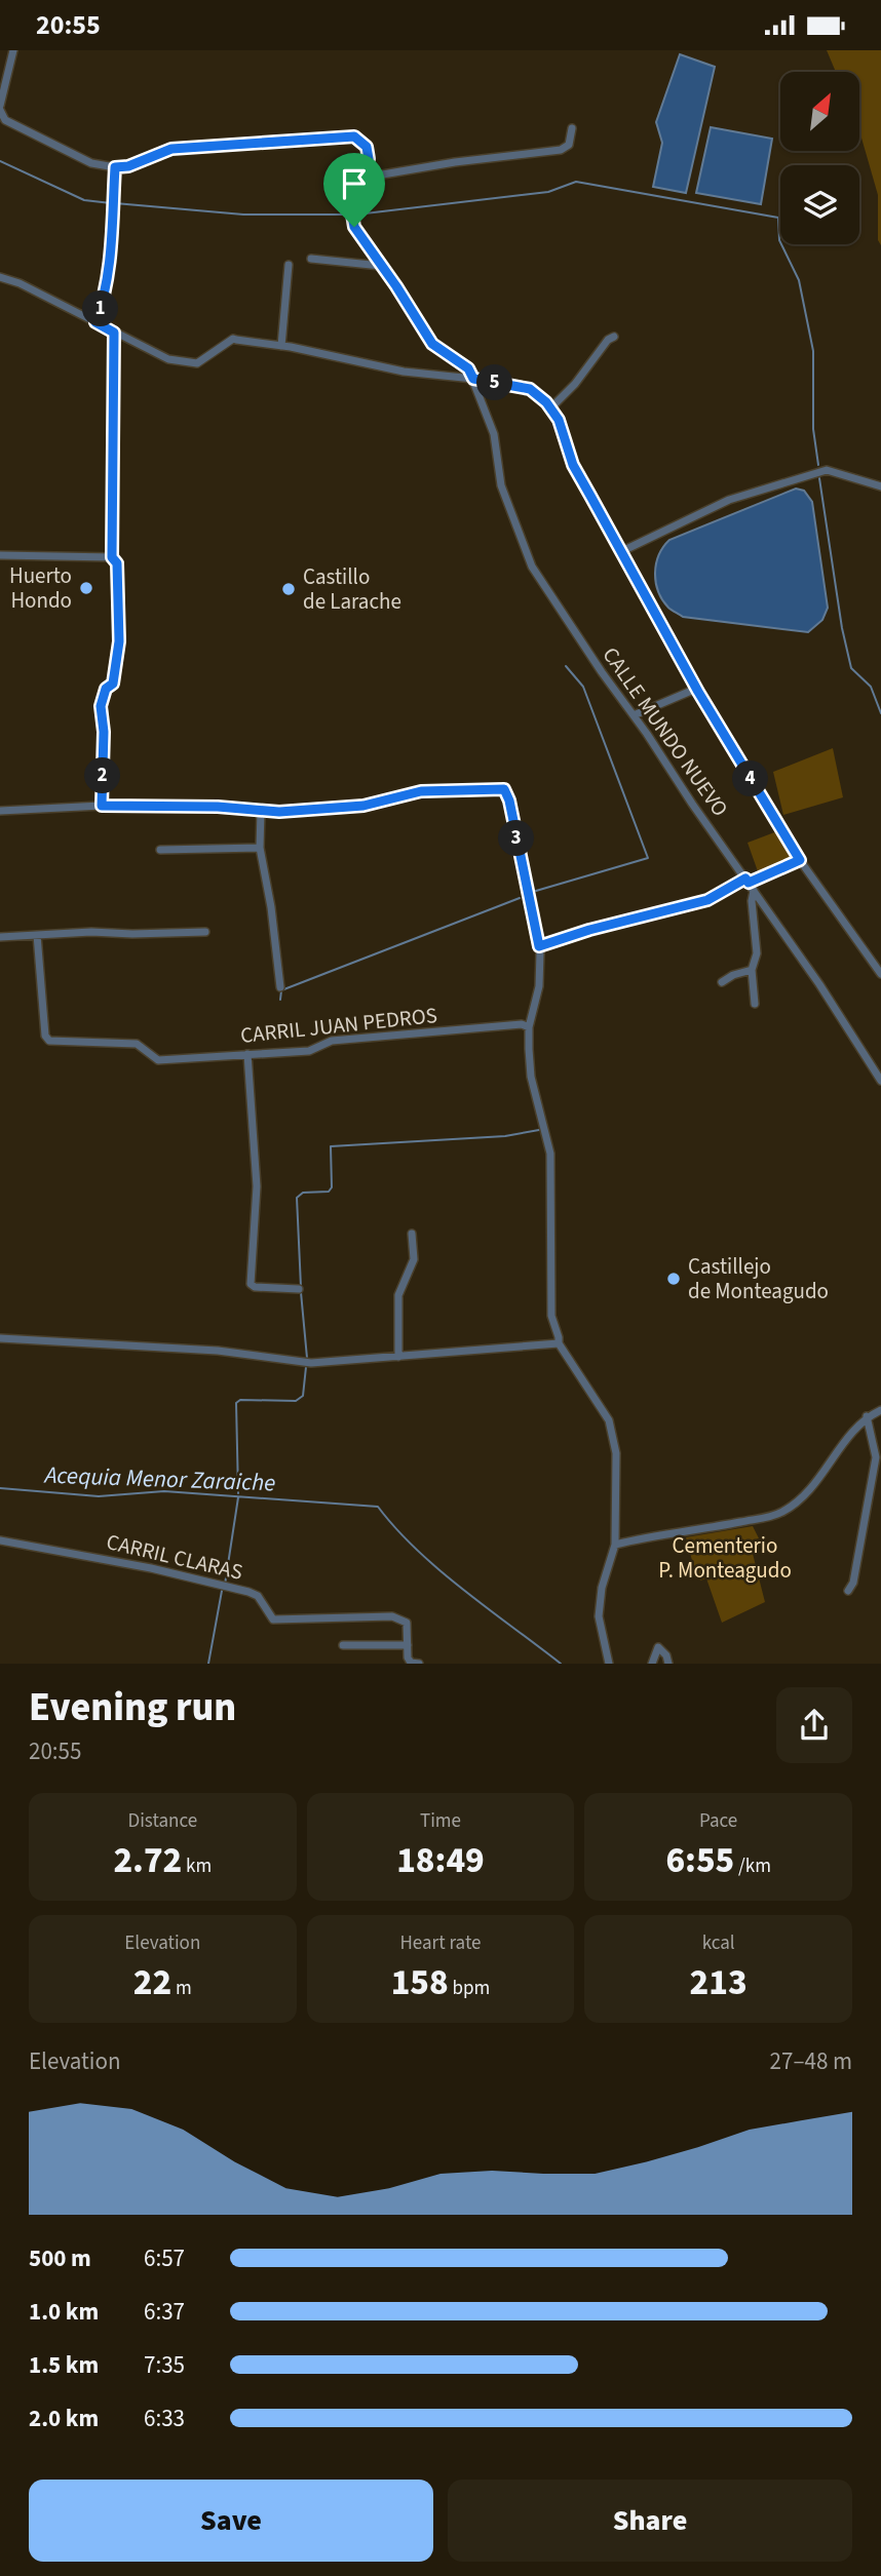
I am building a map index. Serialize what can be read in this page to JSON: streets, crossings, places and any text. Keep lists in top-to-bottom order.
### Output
{
  "streets": {
    "street": ["CALLE MUNDO NUEVO", "CARRIL JUAN PEDROS", "CARRIL CLARAS"]
  },
  "water": ["Acequia Menor Zaraiche"],
  "parks": ["Cementerio P. Monteagudo"],
  "places": ["Huerto Hondo", "Castillo de Larache", "Castillejo de Monteagudo"],
  "north": "top right",
  "page": {
    "status": "20:55",
    "pins": [
      "1",
      "5",
      "2",
      "4",
      "3"
    ],
    "heading": ["Evening run", "20:55"],
    "stats": [
      ["Distance", "2.72 km"],
      ["Time", "18:49"],
      ["Pace", "6:55 /km"],
      ["Elevation", "22 m"],
      ["Heart rate", "158 bpm"],
      ["kcal", "213"]
    ],
    "chart": ["Elevation", "27–48 m"],
    "list": [
      {
        "name": "500 m",
        "note": "6:57"
      },
      {
        "name": "1.0 km",
        "note": "6:37"
      },
      {
        "name": "1.5 km",
        "note": "7:35"
      },
      {
        "name": "2.0 km",
        "note": "6:33"
      }
    ],
    "buttons": ["Save", "Share"]
  }
}
